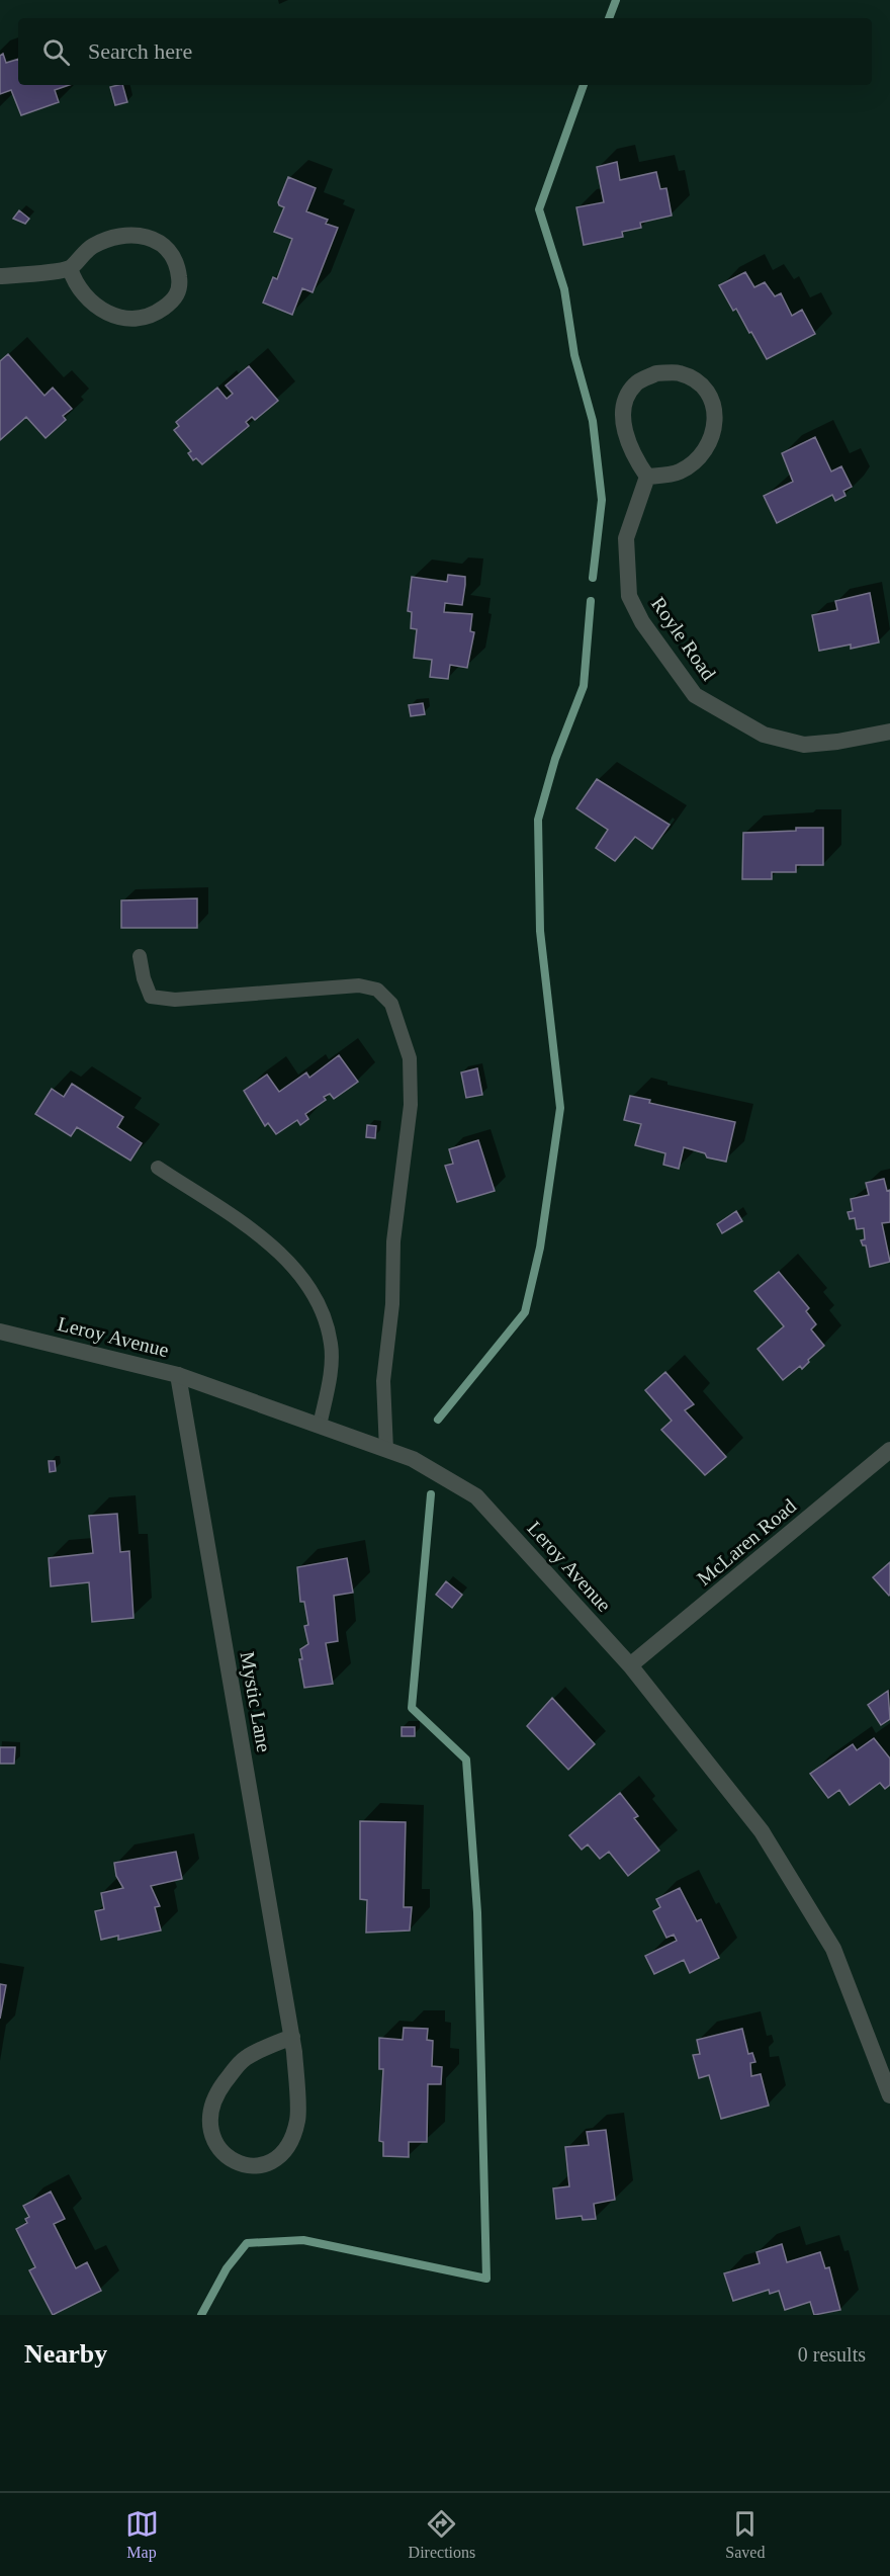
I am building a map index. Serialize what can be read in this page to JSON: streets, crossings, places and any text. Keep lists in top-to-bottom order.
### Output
{
  "streets": {
    "street": [
      "Royle Road",
      "Leroy Avenue",
      "McLaren Road",
      "Mystic Lane"
    ]
  },
  "crossings": [
    ["Leroy Avenue", "McLaren Road"],
    ["Leroy Avenue", "Mystic Lane"]
  ],
  "page": {
    "search": "Search here",
    "heading": ["Nearby", "0 results"],
    "nav": ["Map", "Directions", "Saved"]
  }
}
